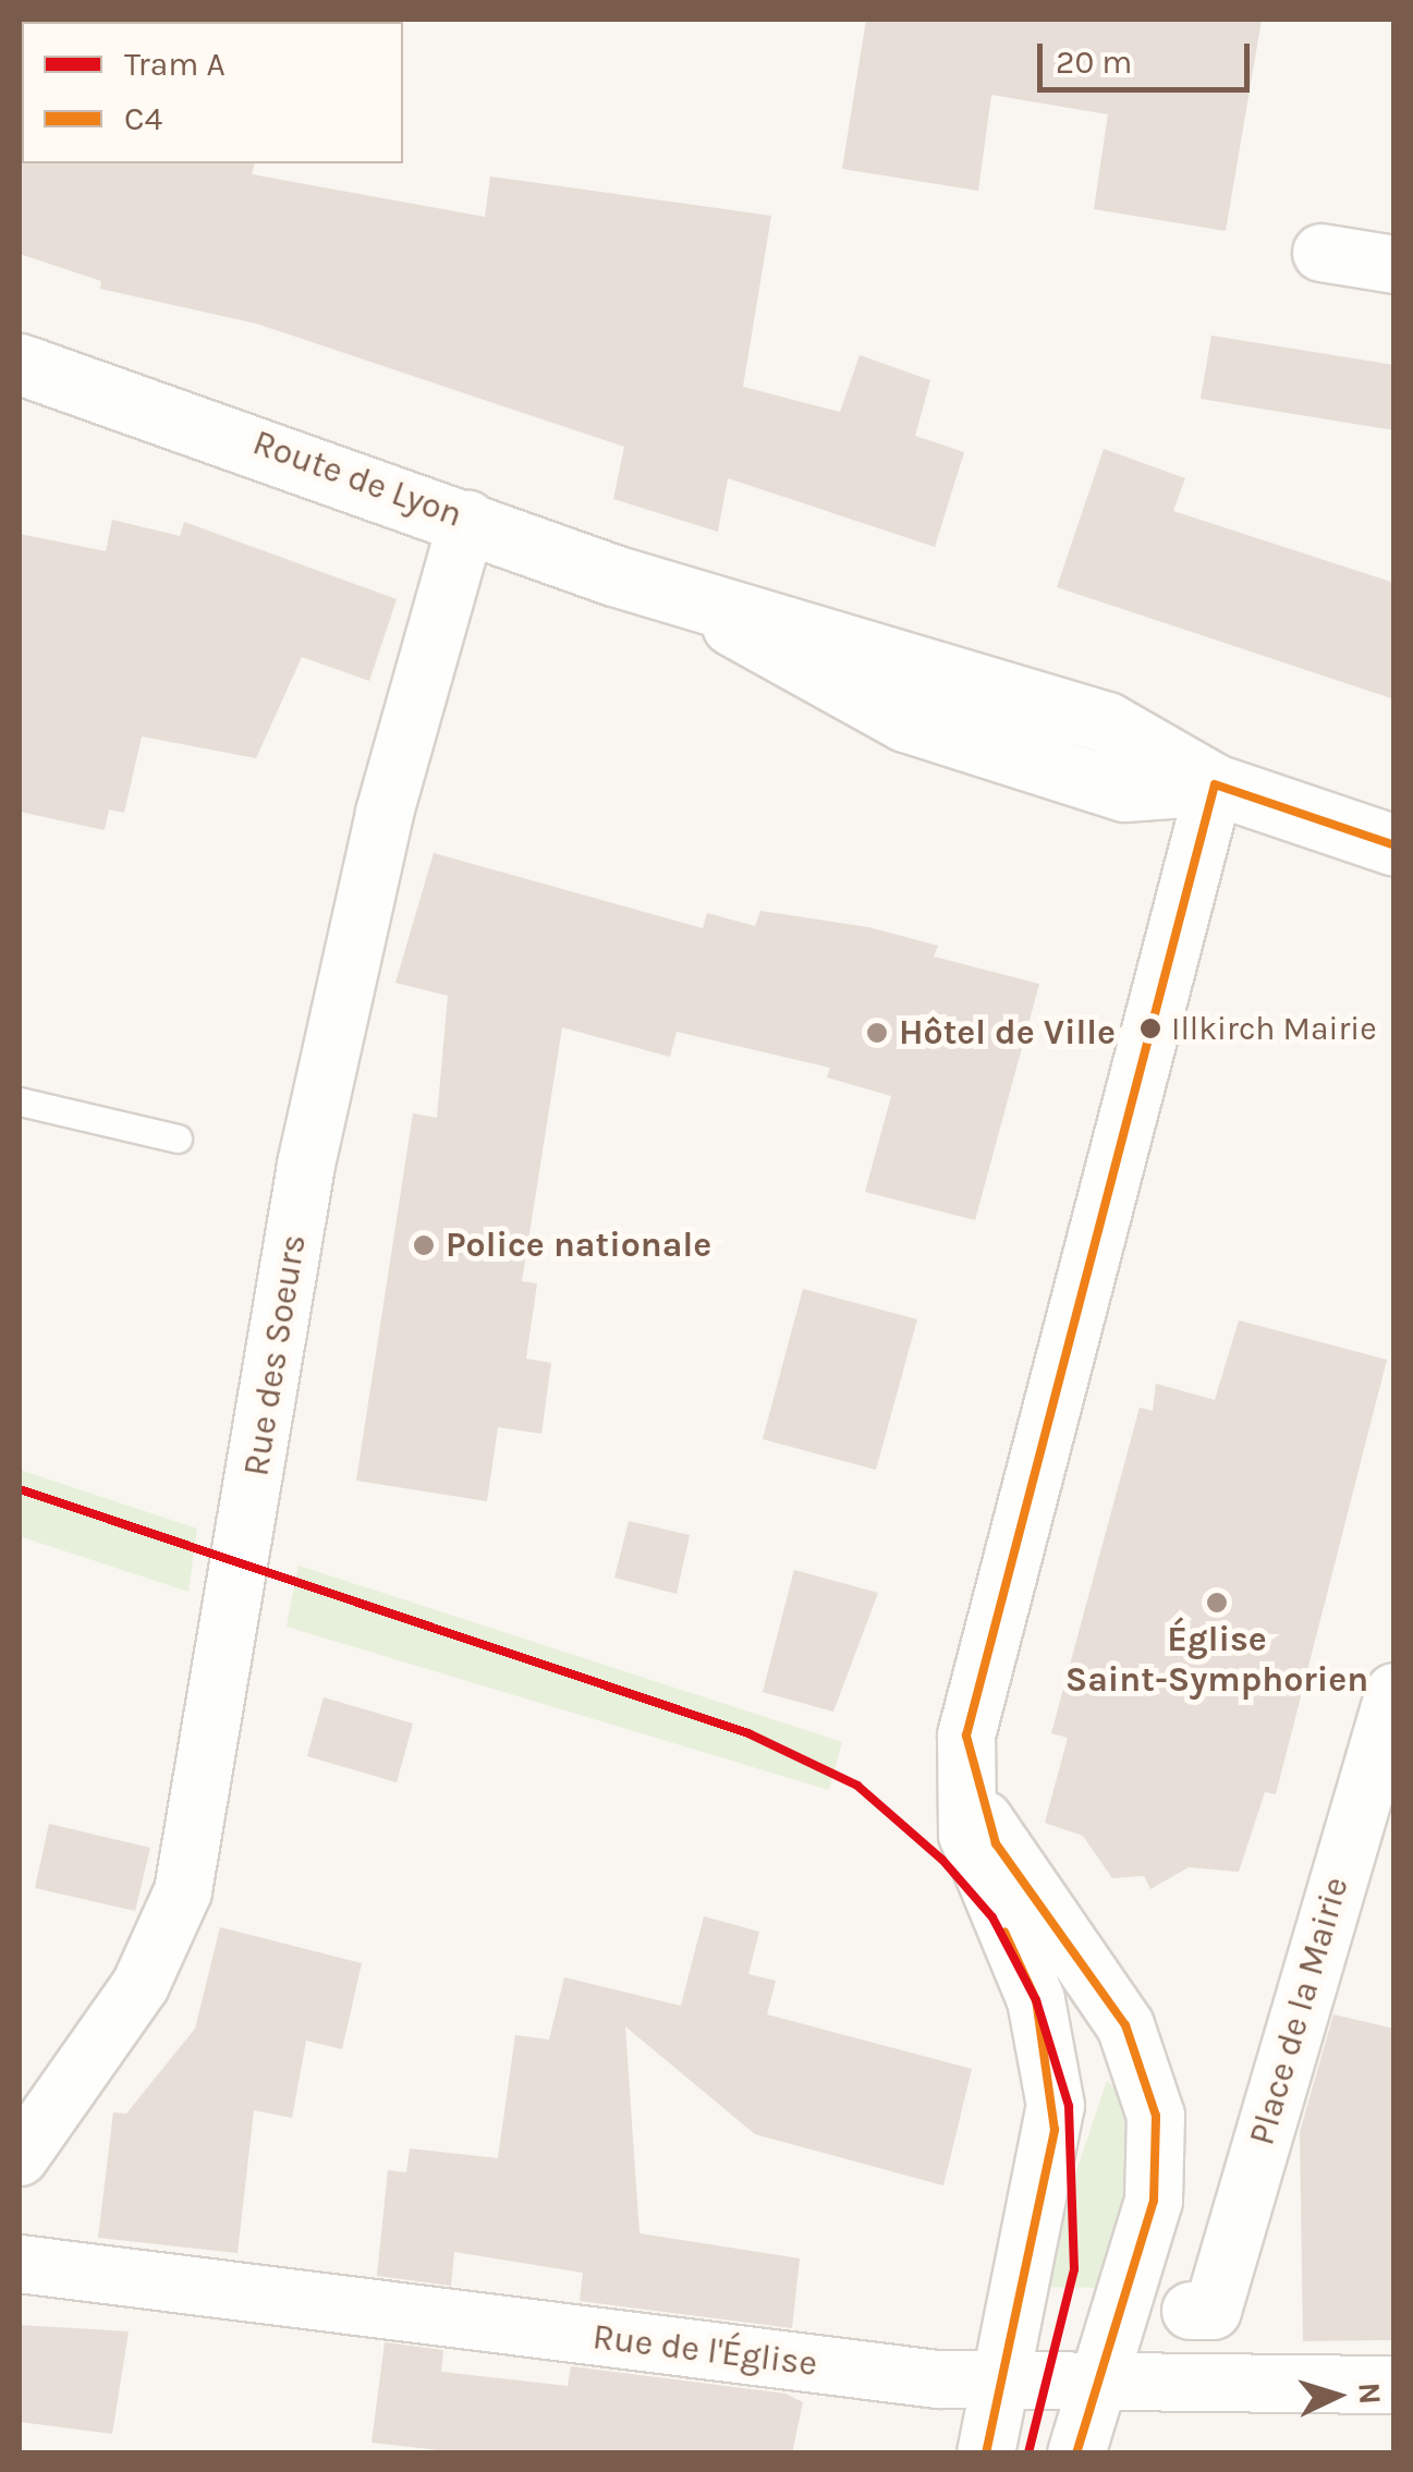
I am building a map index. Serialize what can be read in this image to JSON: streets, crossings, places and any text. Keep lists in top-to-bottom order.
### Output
{
  "streets": {
    "main road": ["Route de Lyon"],
    "street": ["Rue des Soeurs", "Place de la Mairie", "Rue de l'Église"]
  },
  "crossings": [
    ["Route de Lyon", "Rue des Soeurs"]
  ],
  "places": [
    "Illkirch Mairie",
    "Hôtel de Ville",
    "Police nationale",
    "Église Saint-Symphorien"
  ],
  "lines": ["transit line C4", "tram line A"],
  "legend": ["Tram A", "C4"],
  "scale_bar": "20 m",
  "north": "right"
}
